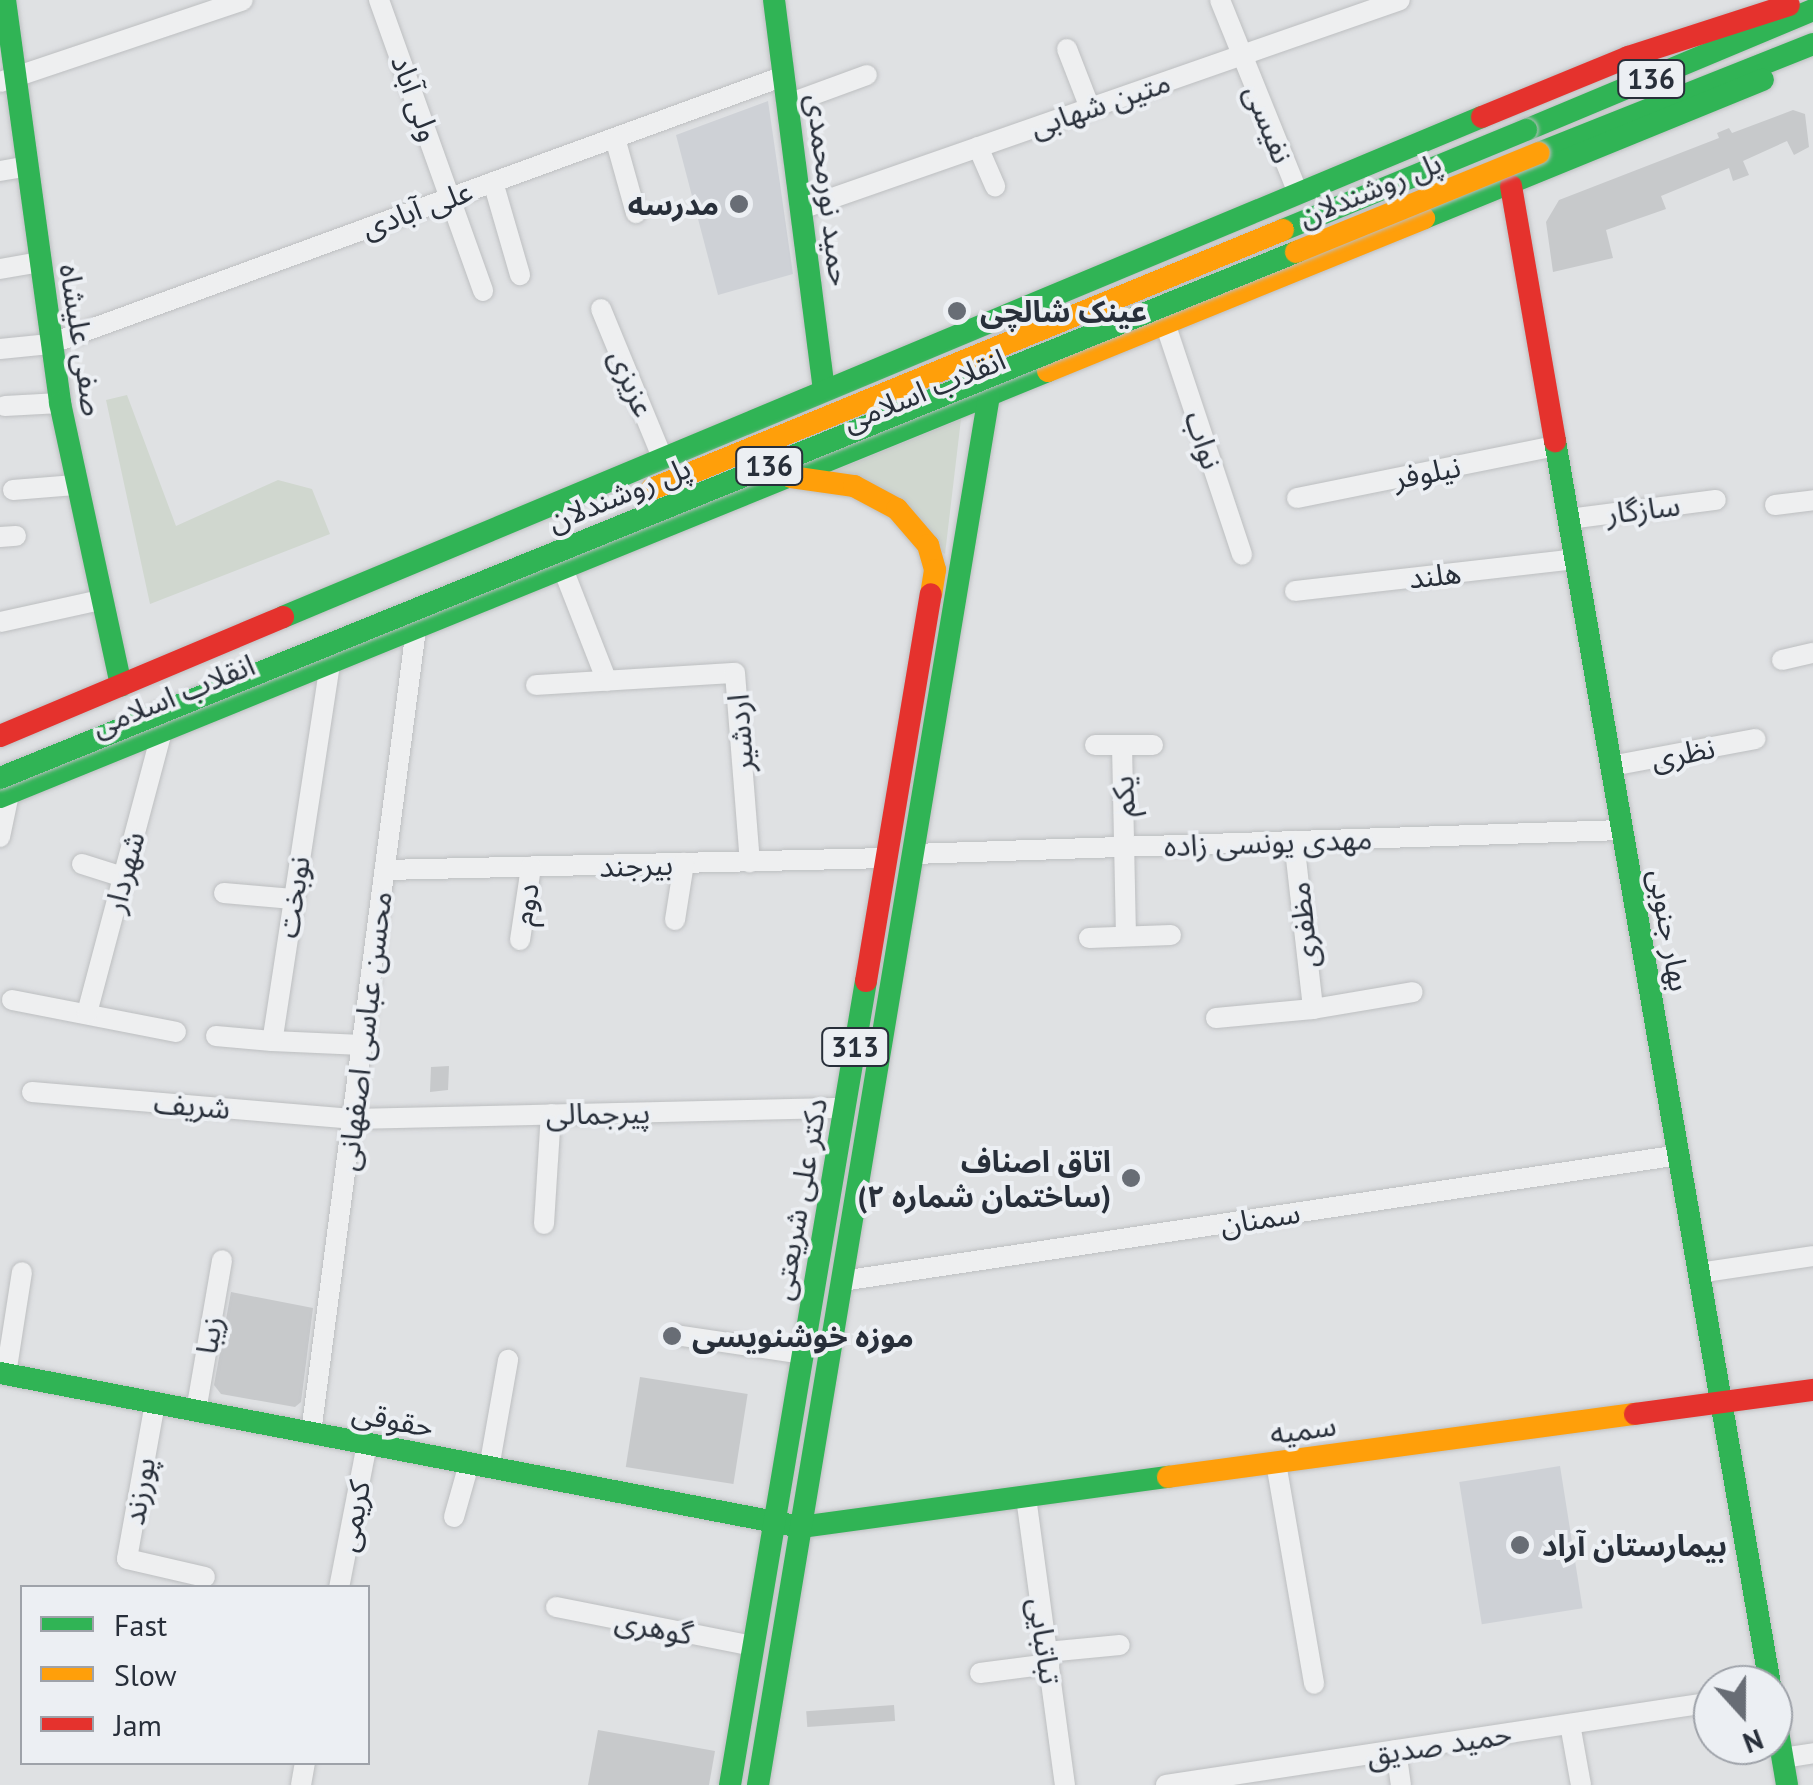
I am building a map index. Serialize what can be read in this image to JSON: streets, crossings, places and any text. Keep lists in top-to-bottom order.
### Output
{
  "streets": {
    "main road": [
      "136",
      "پل روشندلان",
      "حمید نورمحمدی",
      "صفی علیشاه",
      "انقلاب اسلامی",
      "بهار جنوبی",
      "313",
      "دکتر علی شریعتی",
      "حقوقی",
      "سمیه"
    ],
    "street": [
      "ولی آباد",
      "متین شهابی",
      "نفیسی",
      "علی آبادی",
      "عزیزی",
      "نواب",
      "نیلوفر",
      "سازگار",
      "هلند",
      "اردشیر",
      "نظری",
      "یکم",
      "مهدی یونسی زاده",
      "بیرجند",
      "شهردار",
      "نوبخت",
      "دوم",
      "مظفری",
      "محسن عباسی اصفهانی",
      "شریف",
      "پیرجمالی",
      "سمنان",
      "زیبا",
      "پورزند",
      "کریمی",
      "گوهری",
      "تباتبایی",
      "حمید صدیق"
    ]
  },
  "crossings": [
    ["ولی آباد", "علی آبادی"],
    ["متین شهابی", "نفیسی"],
    ["متین شهابی", "حمید نورمحمدی"],
    ["نفیسی", "انقلاب اسلامی"],
    ["پل روشندلان", "انقلاب اسلامی"],
    ["حمید نورمحمدی", "علی آبادی"],
    ["حمید نورمحمدی", "انقلاب اسلامی"],
    ["علی آبادی", "صفی علیشاه"],
    ["صفی علیشاه", "انقلاب اسلامی"],
    ["عزیزی", "انقلاب اسلامی"],
    ["انقلاب اسلامی", "نواب"],
    ["انقلاب اسلامی", "شهردار"],
    ["انقلاب اسلامی", "نوبخت"],
    ["انقلاب اسلامی", "بهار جنوبی"],
    ["انقلاب اسلامی", "محسن عباسی اصفهانی"],
    ["انقلاب اسلامی", "دکتر علی شریعتی"],
    ["نیلوفر", "بهار جنوبی"],
    ["سازگار", "بهار جنوبی"],
    ["هلند", "بهار جنوبی"],
    ["اردشیر", "بیرجند"],
    ["نظری", "بهار جنوبی"],
    ["یکم", "مهدی یونسی زاده"],
    ["مهدی یونسی زاده", "مظفری"],
    ["مهدی یونسی زاده", "بهار جنوبی"],
    ["مهدی یونسی زاده", "دکتر علی شریعتی"],
    ["بیرجند", "دوم"],
    ["بیرجند", "محسن عباسی اصفهانی"],
    ["بیرجند", "دکتر علی شریعتی"],
    ["بهار جنوبی", "سمنان"],
    ["بهار جنوبی", "سمیه"],
    ["محسن عباسی اصفهانی", "شریف"],
    ["محسن عباسی اصفهانی", "پیرجمالی"],
    ["محسن عباسی اصفهانی", "حقوقی"],
    ["شریف", "پیرجمالی"],
    ["پیرجمالی", "دکتر علی شریعتی"],
    ["دکتر علی شریعتی", "سمنان"],
    ["دکتر علی شریعتی", "حقوقی"],
    ["دکتر علی شریعتی", "سمیه"],
    ["دکتر علی شریعتی", "گوهری"],
    ["زیبا", "حقوقی"],
    ["حقوقی", "سمیه"],
    ["حقوقی", "پورزند"],
    ["حقوقی", "کریمی"],
    ["سمیه", "تباتبایی"]
  ],
  "places": [
    "مدرسه",
    "عينک شالچی",
    "اتاق اصناف (ساختمان شماره ۲)",
    "موزه خوشنویسی",
    "بیمارستان آراد"
  ],
  "legend": ["Fast", "Slow", "Jam"],
  "north": "bottom"
}
